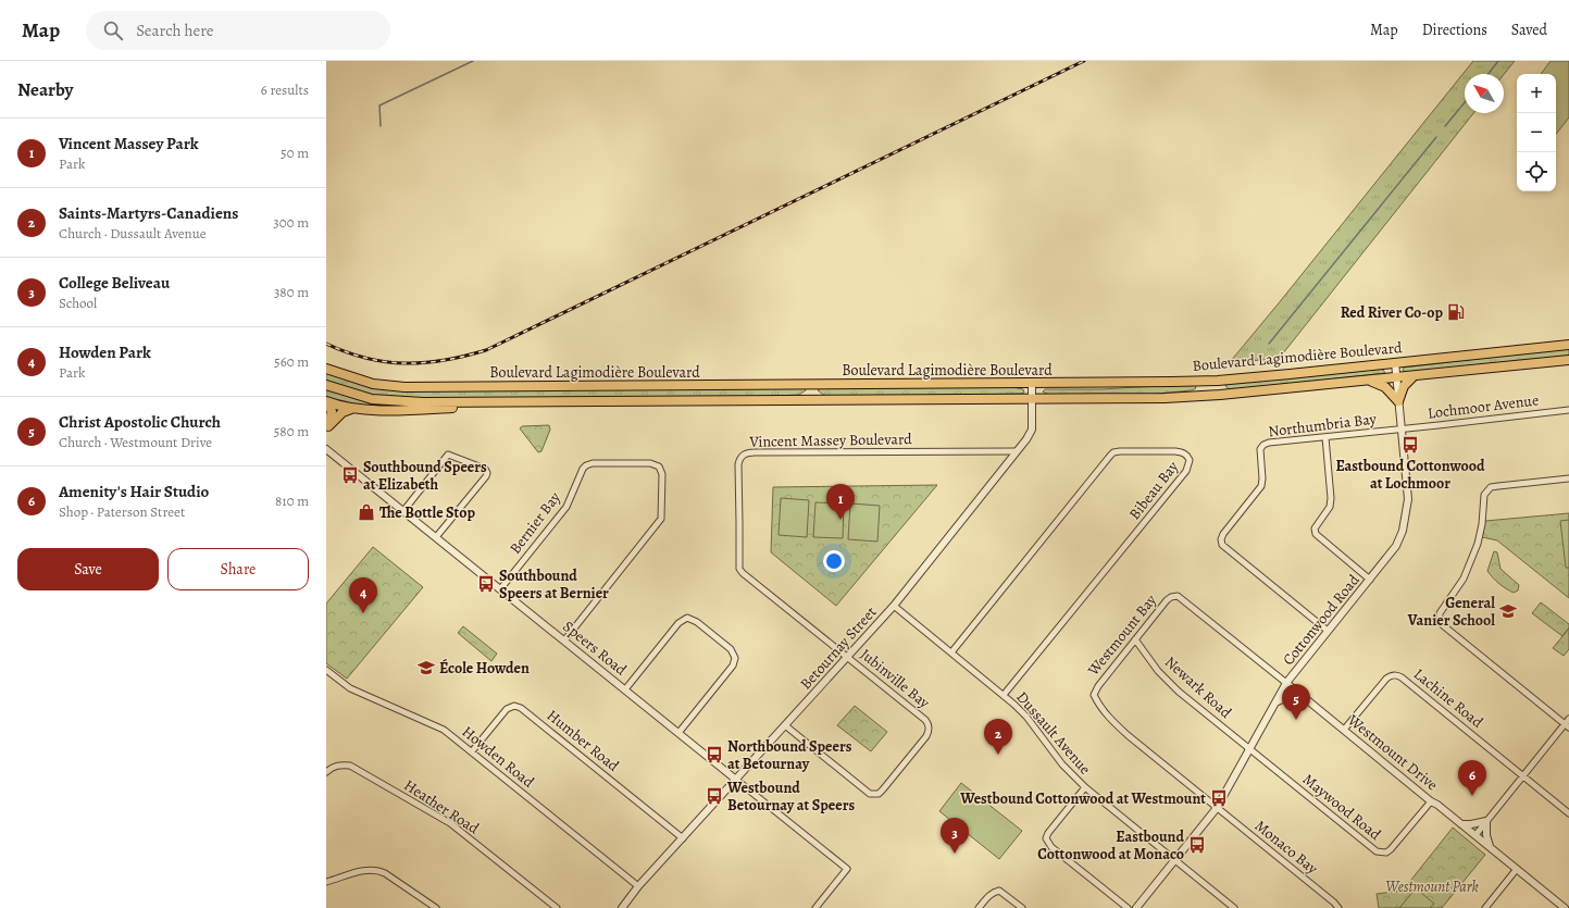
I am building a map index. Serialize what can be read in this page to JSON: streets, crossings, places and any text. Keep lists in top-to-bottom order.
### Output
{
  "streets": {
    "main road": ["Boulevard Lagimodière Boulevard"],
    "street": [
      "Lochmoor Avenue",
      "Northumbria Bay",
      "Vincent Massey Boulevard",
      "Bibeau Bay",
      "Bernier Bay",
      "Cottonwood Road",
      "Westmount Bay",
      "Speers Road",
      "Betournay Street",
      "Jubinville Bay",
      "Newark Road",
      "Lachine Road",
      "Dussault Avenue",
      "Humber Road",
      "Westmount Drive",
      "Howden Road",
      "Heather Road",
      "Maywood Road",
      "Monaco Bay"
    ]
  },
  "crossings": [
    ["Boulevard Lagimodière Boulevard", "Cottonwood Road"],
    ["Boulevard Lagimodière Boulevard", "Betournay Street"],
    ["Lochmoor Avenue", "Northumbria Bay"],
    ["Lochmoor Avenue", "Cottonwood Road"],
    ["Northumbria Bay", "Cottonwood Road"],
    ["Vincent Massey Boulevard", "Betournay Street"],
    ["Vincent Massey Boulevard", "Jubinville Bay"],
    ["Bibeau Bay", "Dussault Avenue"],
    ["Bernier Bay", "Speers Road"],
    ["Cottonwood Road", "Westmount Bay"],
    ["Cottonwood Road", "Newark Road"],
    ["Cottonwood Road", "Dussault Avenue"],
    ["Cottonwood Road", "Westmount Drive"],
    ["Cottonwood Road", "Maywood Road"],
    ["Cottonwood Road", "Monaco Bay"],
    ["Westmount Bay", "Newark Road"],
    ["Westmount Bay", "Westmount Drive"],
    ["Westmount Bay", "Monaco Bay"],
    ["Speers Road", "Betournay Street"],
    ["Betournay Street", "Jubinville Bay"],
    ["Betournay Street", "Dussault Avenue"],
    ["Betournay Street", "Humber Road"],
    ["Betournay Street", "Howden Road"],
    ["Newark Road", "Maywood Road"],
    ["Lachine Road", "Westmount Drive"],
    ["Humber Road", "Howden Road"],
    ["Westmount Drive", "Maywood Road"]
  ],
  "parks": ["Westmount Park"],
  "places": {
    "fuel station": ["Red River Co-op"],
    "bus stop": [
      "Eastbound Cottonwood at Lochmoor",
      "Southbound Speers at Elizabeth",
      "Southbound Speers at Bernier",
      "Northbound Speers at Betournay",
      "Westbound Betournay at Speers",
      "Westbound Cottonwood at Westmount",
      "Eastbound Cottonwood at Monaco"
    ],
    "shop": ["The Bottle Stop"],
    "school or university": ["General Vanier School", "École Howden"]
  },
  "north": "top left",
  "page": {
    "header": "Map",
    "search": "Search here",
    "nav": ["Map", "Directions", "Saved"],
    "heading": ["Nearby", "6 results"],
    "map_buttons": ["+", "−"],
    "list": [
      {
        "mark": "1",
        "name": "Vincent Massey Park",
        "note": "Park",
        "value": "50 m"
      },
      {
        "mark": "2",
        "name": "Saints-Martyrs-Canadiens",
        "note": "Church · Dussault Avenue",
        "value": "300 m"
      },
      {
        "mark": "3",
        "name": "College Beliveau",
        "note": "School",
        "value": "380 m"
      },
      {
        "mark": "4",
        "name": "Howden Park",
        "note": "Park",
        "value": "560 m"
      },
      {
        "mark": "5",
        "name": "Christ Apostolic Church",
        "note": "Church · Westmount Drive",
        "value": "580 m"
      },
      {
        "mark": "6",
        "name": "Amenity's Hair Studio",
        "note": "Shop · Paterson Street",
        "value": "810 m"
      }
    ],
    "pins": [
      "1",
      "4",
      "5",
      "2",
      "6",
      "3"
    ],
    "buttons": ["Save", "Share"]
  }
}
